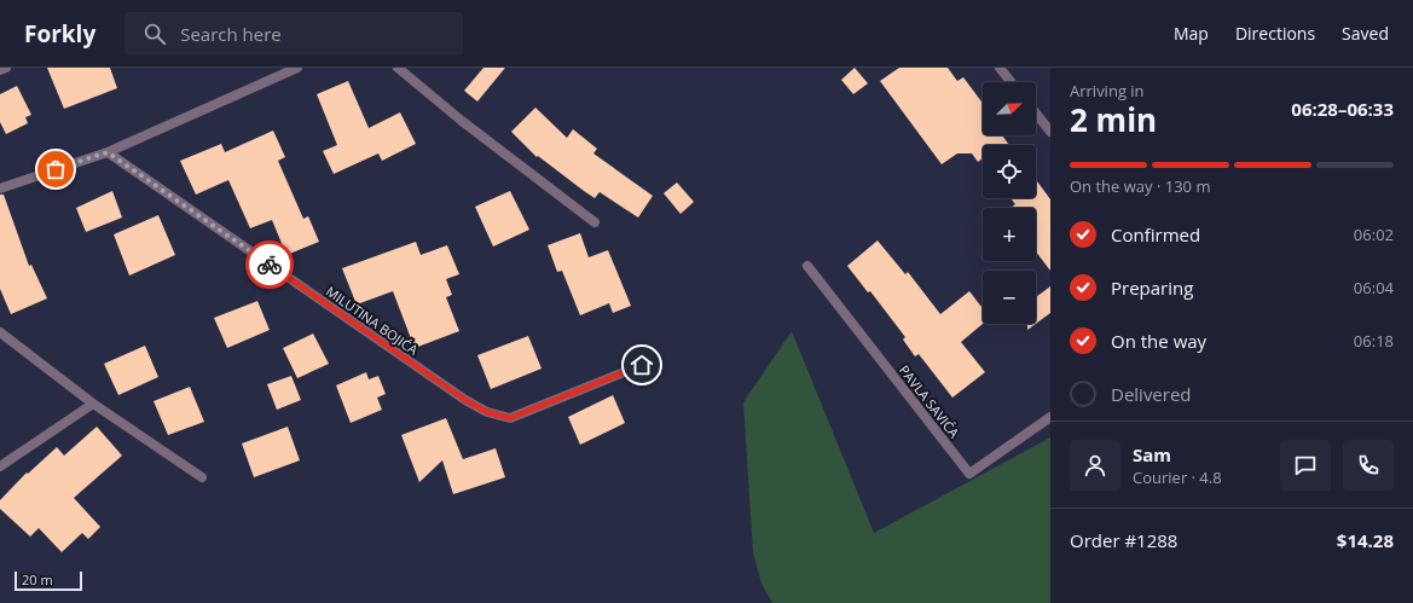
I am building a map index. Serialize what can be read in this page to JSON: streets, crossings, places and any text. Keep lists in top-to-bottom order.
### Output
{
  "streets": {
    "street": ["MILUTINA BOJIĆA", "PAVLA SAVIĆA"]
  },
  "scale_bar": "20 m",
  "north": "top right",
  "page": {
    "header": "Forkly",
    "search": "Search here",
    "nav": ["Map", "Directions", "Saved"],
    "heading": ["2 min", "Arriving in", "06:28–06:33"],
    "panel": [
      "Sam",
      "Courier · 4.8",
      "Order #1288",
      "$14.28"
    ],
    "map_buttons": ["+", "−"],
    "bar": "On the way · 130 m",
    "list": [
      ["Confirmed", "06:02"],
      ["Preparing", "06:04"],
      ["On the way", "06:18"],
      "Delivered"
    ],
    "scale": "20 m"
  }
}
